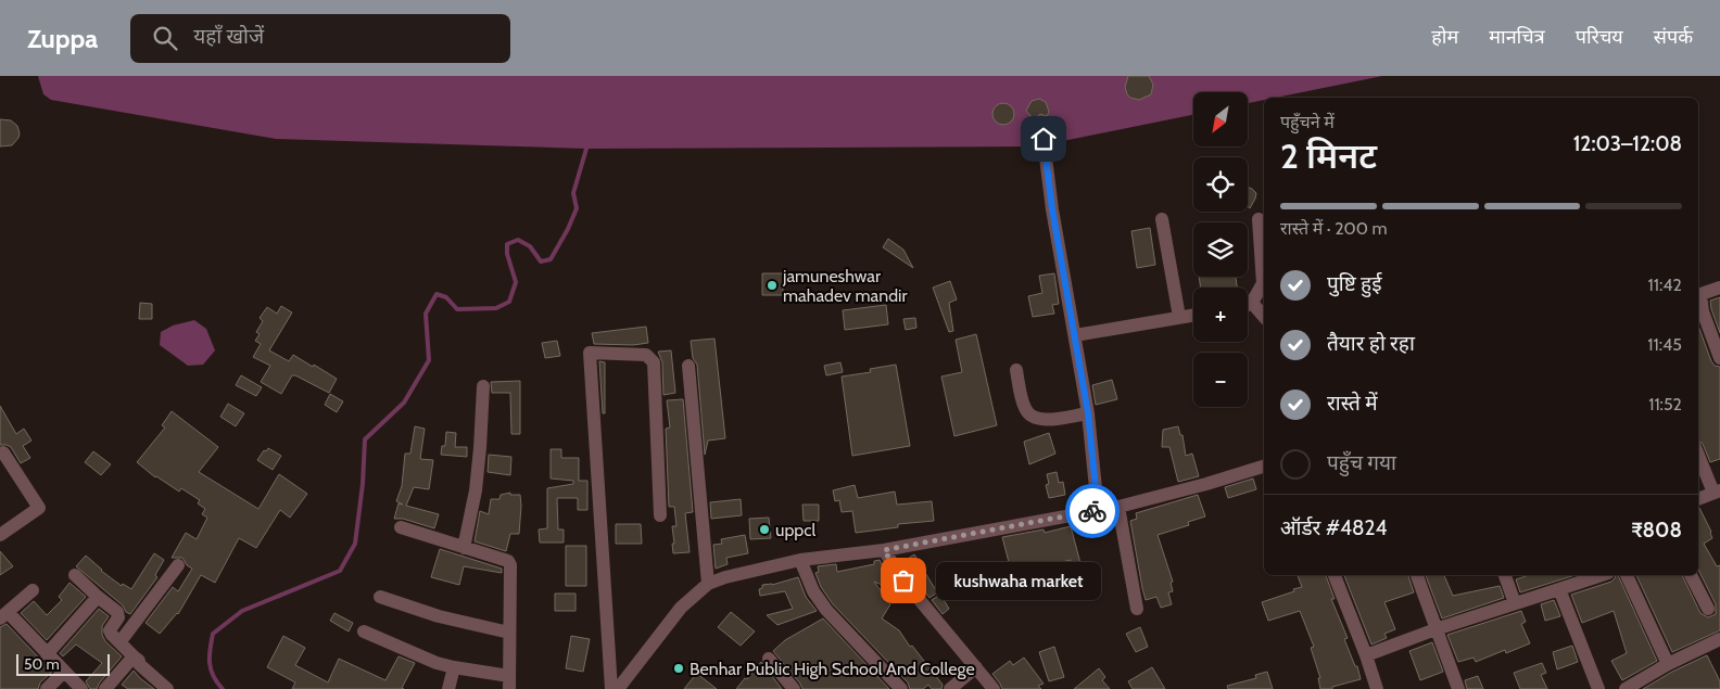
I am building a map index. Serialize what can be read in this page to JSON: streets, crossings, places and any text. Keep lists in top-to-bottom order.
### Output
{
  "places": [
    "jamuneshwar mahadev mandir",
    "uppcl",
    "kushwaha market",
    "Benhar Public High School And College"
  ],
  "scale_bar": "50 m",
  "north": "bottom left",
  "page": {
    "header": "Zuppa",
    "search": "यहाँ खोजें",
    "nav": [
      "होम",
      "मानचित्र",
      "परिचय",
      "संपर्क"
    ],
    "map_buttons": ["+", "−"],
    "heading": ["2 मिनट", "पहुँचने में", "12:03–12:08"],
    "panel": ["ऑर्डर #4824", "₹808"],
    "bar": "रास्ते में · 200 m",
    "list": [
      ["पुष्टि हुई", "11:42"],
      ["तैयार हो रहा", "11:45"],
      ["रास्ते में", "11:52"],
      "पहुँच गया"
    ],
    "bubble": "kushwaha market",
    "scale": "50 m"
  }
}
